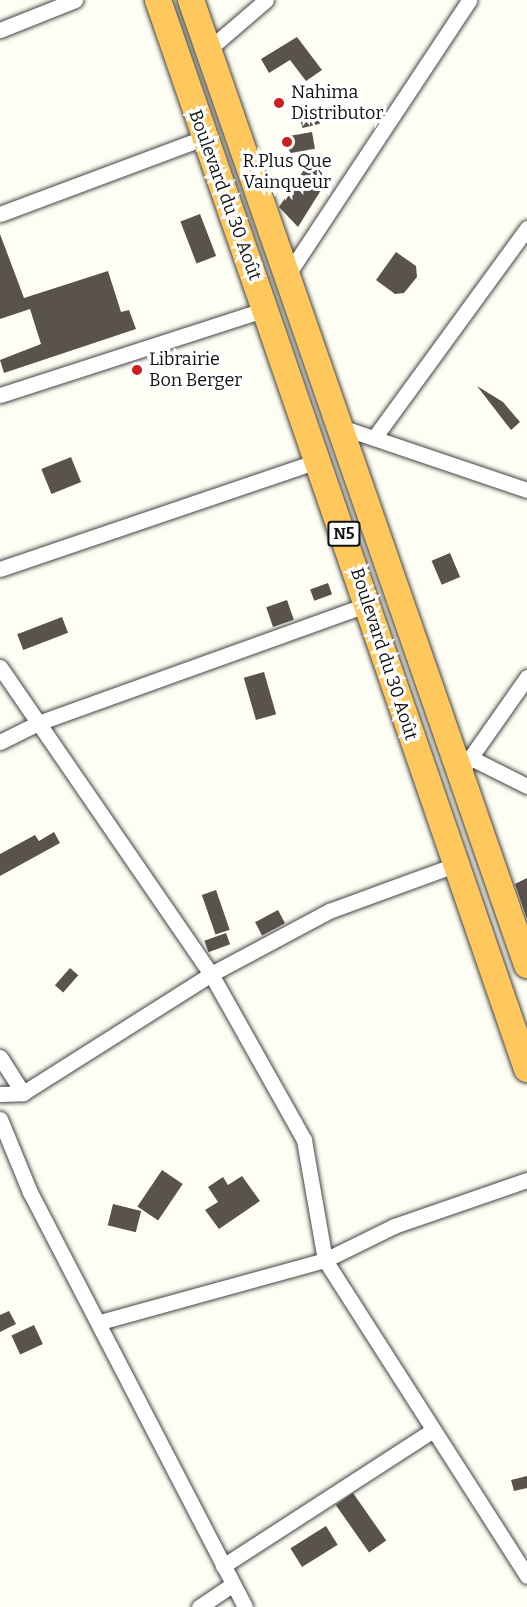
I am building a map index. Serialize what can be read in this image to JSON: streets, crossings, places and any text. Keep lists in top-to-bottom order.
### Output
{
  "streets": {
    "highway": ["Boulevard du 30 Août", "N5"]
  },
  "places": ["Nahima Distributor", "R.Plus Que Vainqueur", "Librairie Bon Berger"]
}
